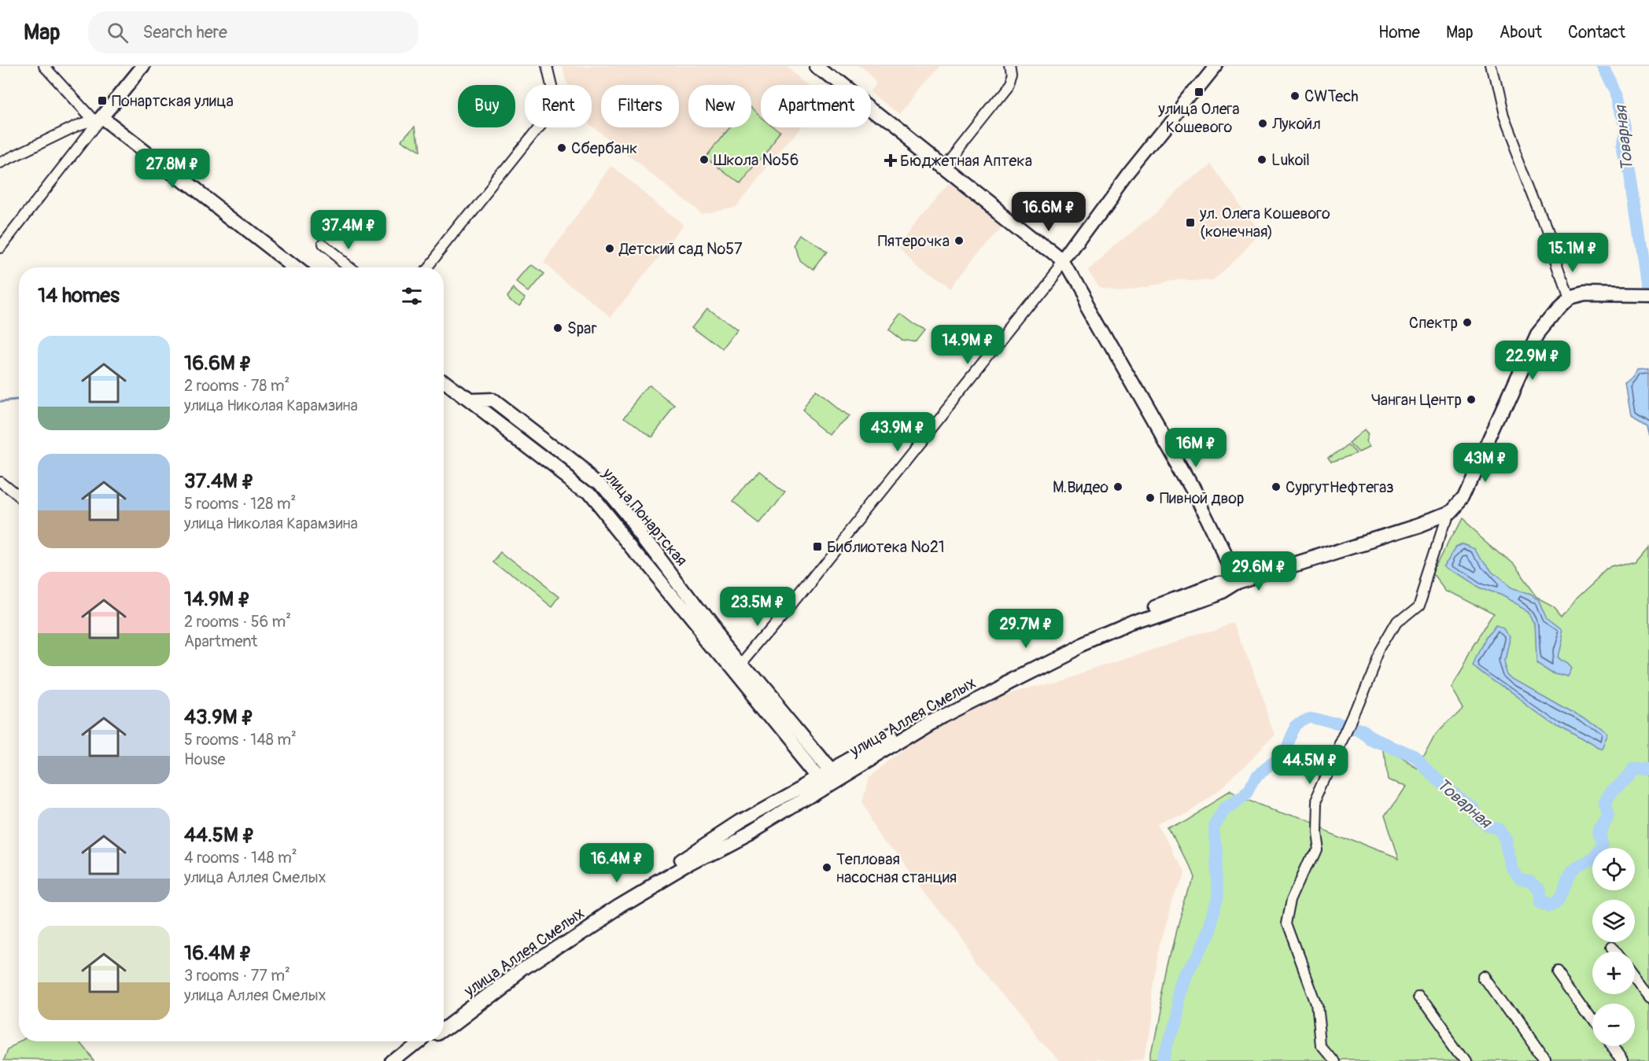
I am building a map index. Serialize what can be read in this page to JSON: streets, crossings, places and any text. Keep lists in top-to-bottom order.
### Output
{
  "streets": {
    "main road": ["улица Понартская", "улица Аллея Смелых"]
  },
  "crossings": [
    ["улица Понартская", "улица Аллея Смелых"]
  ],
  "water": ["Товарная"],
  "places": {
    "transit": [
      "улица Олега Кошевого",
      "Понартская улица",
      "ул. Олега Кошевого (конечная)",
      "Библиотека №21"
    ],
    "other": [
      "CWTech",
      "Лукойл",
      "Сбербанк",
      "Школа №56",
      "Lukoil",
      "Пятерочка",
      "Детский сад №57",
      "Спектр",
      "Spar",
      "Чанган Центр",
      "M.Видео",
      "СургутНефтегаз",
      "Пивной двор",
      "Тепловая насосная станция"
    ],
    "health": ["Бюджетная Аптека"]
  },
  "page": {
    "header": "Map",
    "search": "Search here",
    "nav": [
      "Home",
      "Map",
      "About",
      "Contact"
    ],
    "chip": [
      "Buy",
      "Rent",
      "Filters",
      "New",
      "Apartment"
    ],
    "price": [
      "27.8M ₽",
      "16.6M ₽",
      "37.4M ₽",
      "15.1M ₽",
      "14.9M ₽",
      "22.9M ₽",
      "43.9M ₽",
      "16M ₽",
      "43M ₽",
      "29.6M ₽",
      "23.5M ₽",
      "29.7M ₽",
      "44.5M ₽",
      "16.4M ₽"
    ],
    "heading": "14 homes",
    "list": [
      {
        "name": "16.6M ₽",
        "note": "2 rooms · 78 m² · улица Николая Карамзина"
      },
      {
        "name": "37.4M ₽",
        "note": "5 rooms · 128 m² · улица Николая Карамзина"
      },
      {
        "name": "14.9M ₽",
        "note": "2 rooms · 56 m² · Apartment"
      },
      {
        "name": "43.9M ₽",
        "note": "5 rooms · 148 m² · House"
      },
      {
        "name": "44.5M ₽",
        "note": "4 rooms · 148 m² · улица Аллея Смелых"
      },
      {
        "name": "16.4M ₽",
        "note": "3 rooms · 77 m² · улица Аллея Смелых"
      }
    ],
    "map_buttons": ["+", "−"]
  }
}
